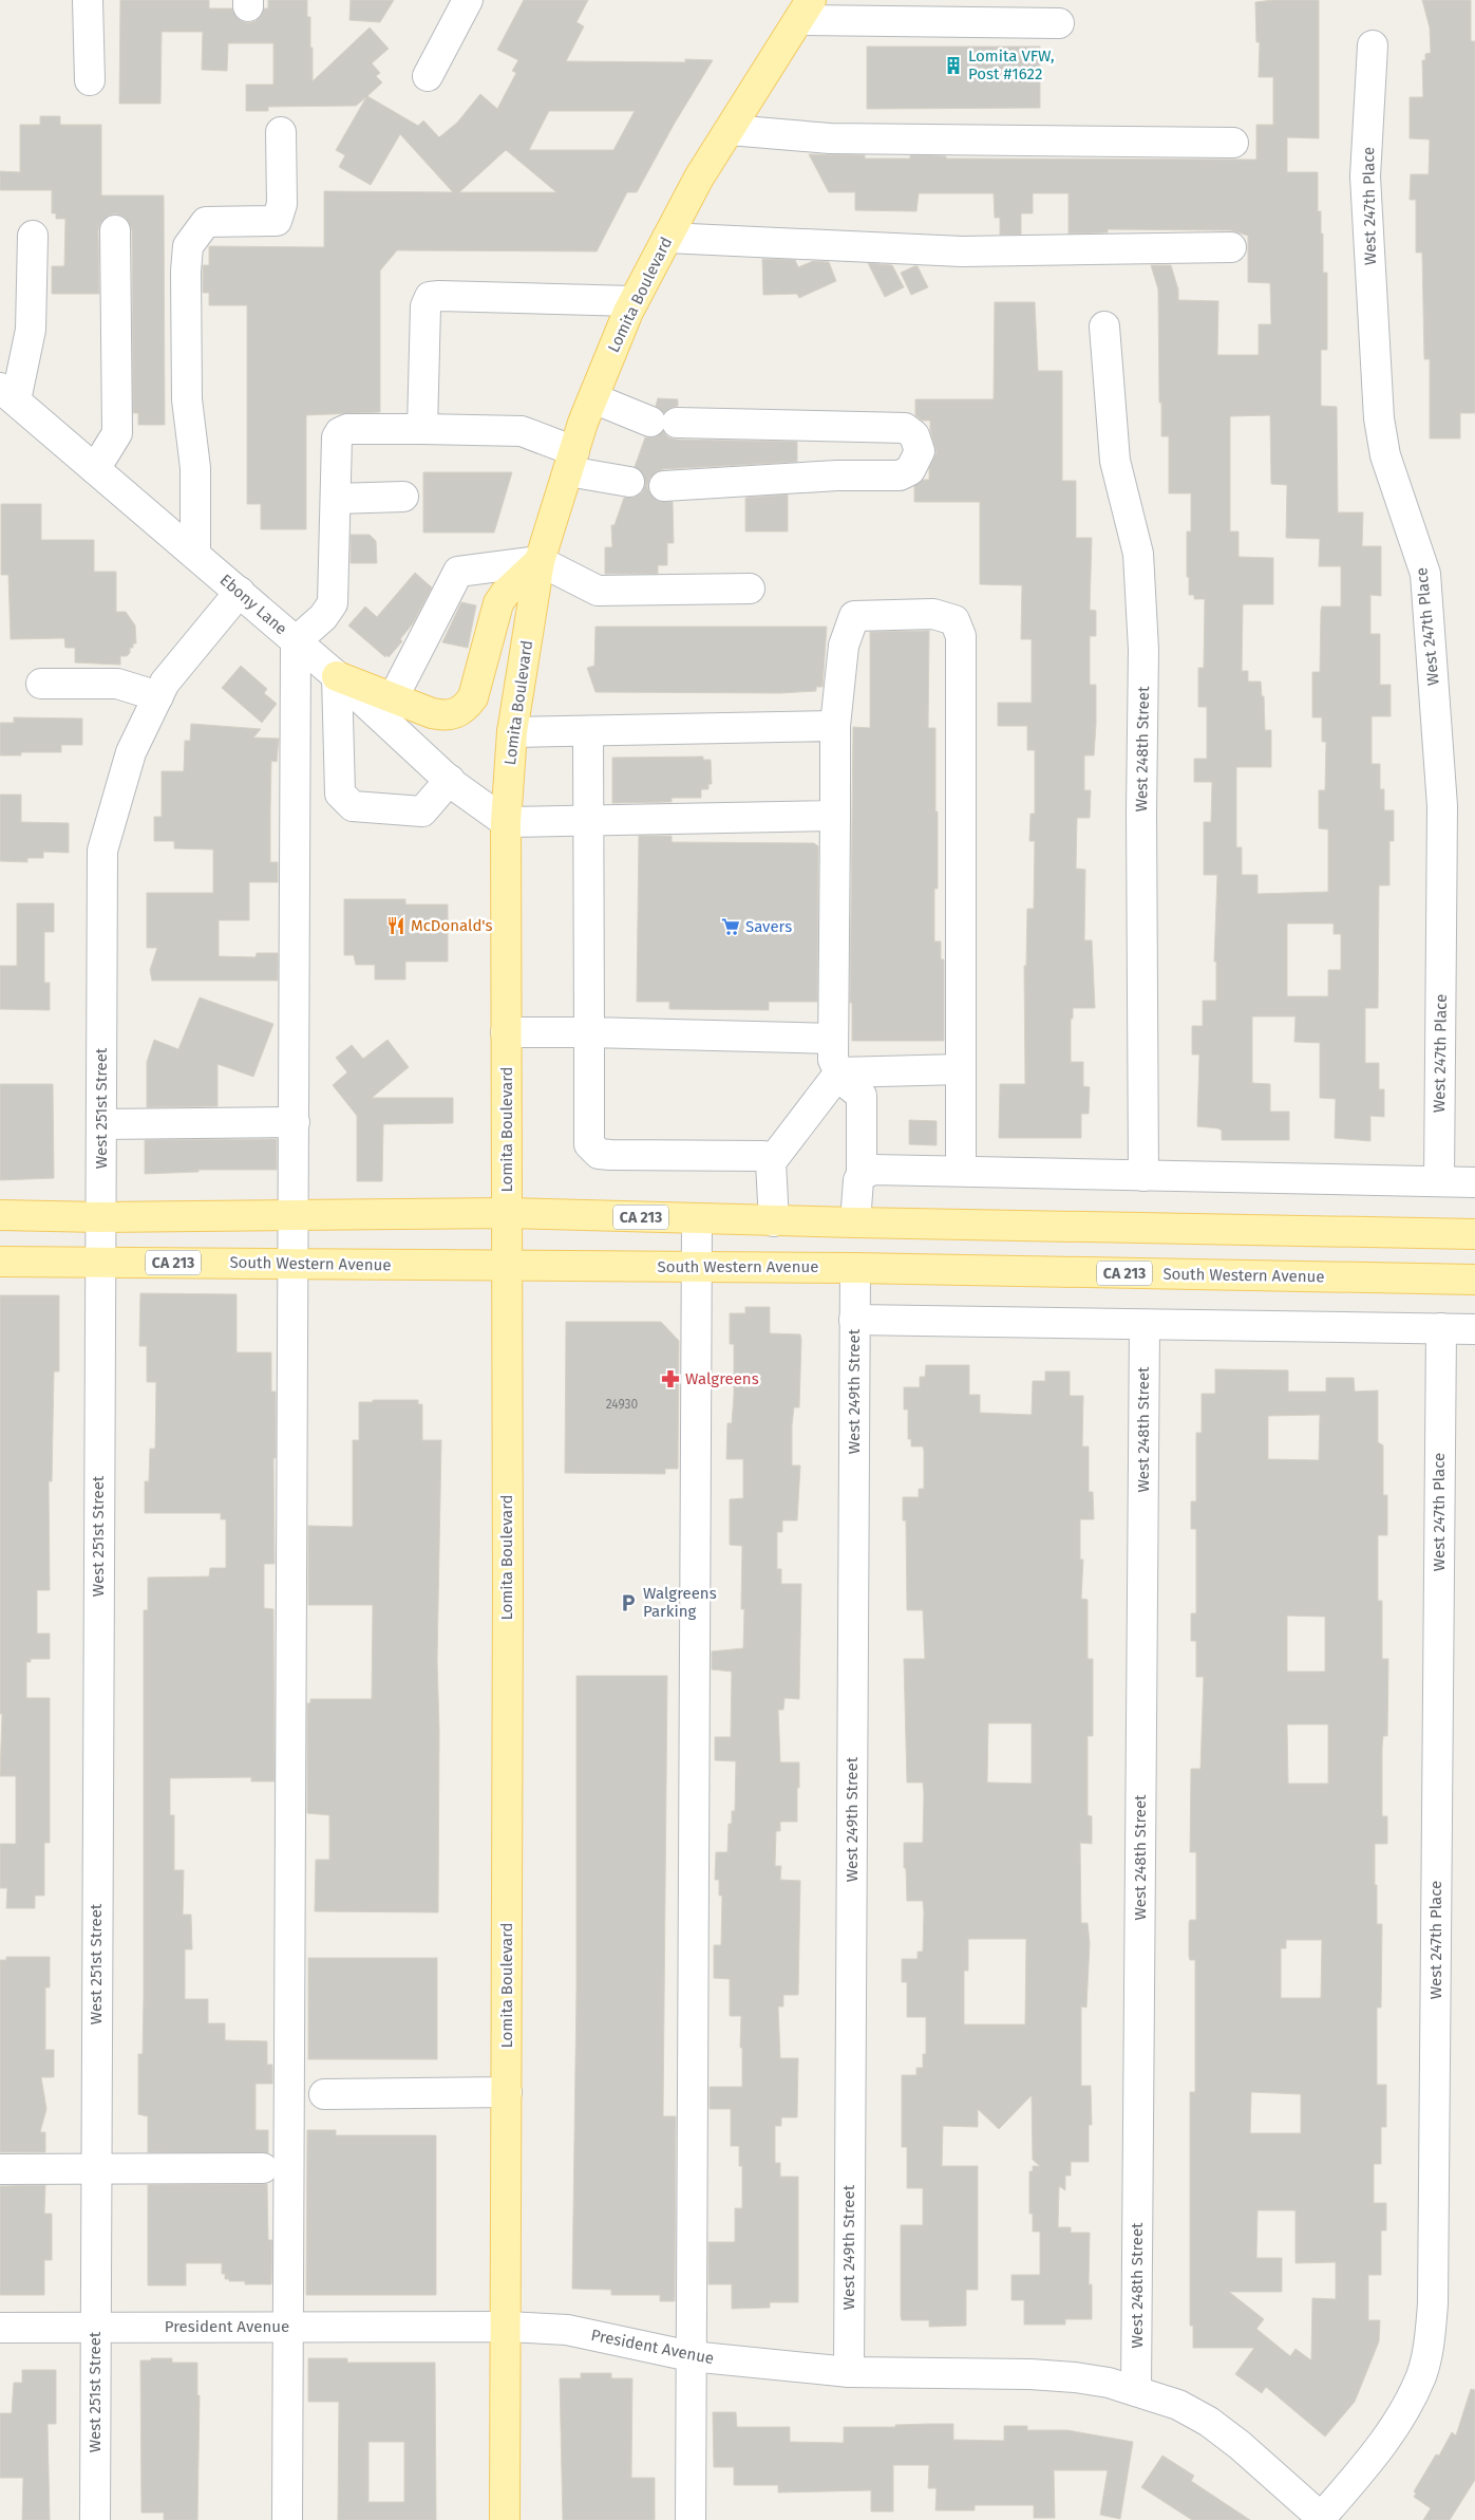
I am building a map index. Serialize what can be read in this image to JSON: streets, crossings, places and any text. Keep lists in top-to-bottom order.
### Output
{
  "streets": {
    "main road": ["Lomita Boulevard", "CA 213", "South Western Avenue"],
    "street": [
      "West 247th Place",
      "Ebony Lane",
      "West 248th Street",
      "West 251st Street",
      "West 249th Street",
      "President Avenue"
    ]
  },
  "crossings": [
    ["West 247th Place", "President Avenue"],
    ["Lomita Boulevard", "Ebony Lane"],
    ["Lomita Boulevard", "CA 213"],
    ["Lomita Boulevard", "South Western Avenue"],
    ["Lomita Boulevard", "President Avenue"],
    ["Ebony Lane", "West 251st Street"],
    ["West 248th Street", "President Avenue"],
    ["West 251st Street", "CA 213"],
    ["West 251st Street", "South Western Avenue"],
    ["West 251st Street", "President Avenue"],
    ["South Western Avenue", "West 249th Street"],
    ["West 249th Street", "President Avenue"]
  ],
  "places": {
    "building": ["Lomita VFW, Post #1622"],
    "restaurant": ["McDonald's"],
    "supermarket": ["Savers"],
    "pharmacy": ["Walgreens"],
    "parking": ["Walgreens Parking"]
  },
  "house_numbers": ["24930"]
}
